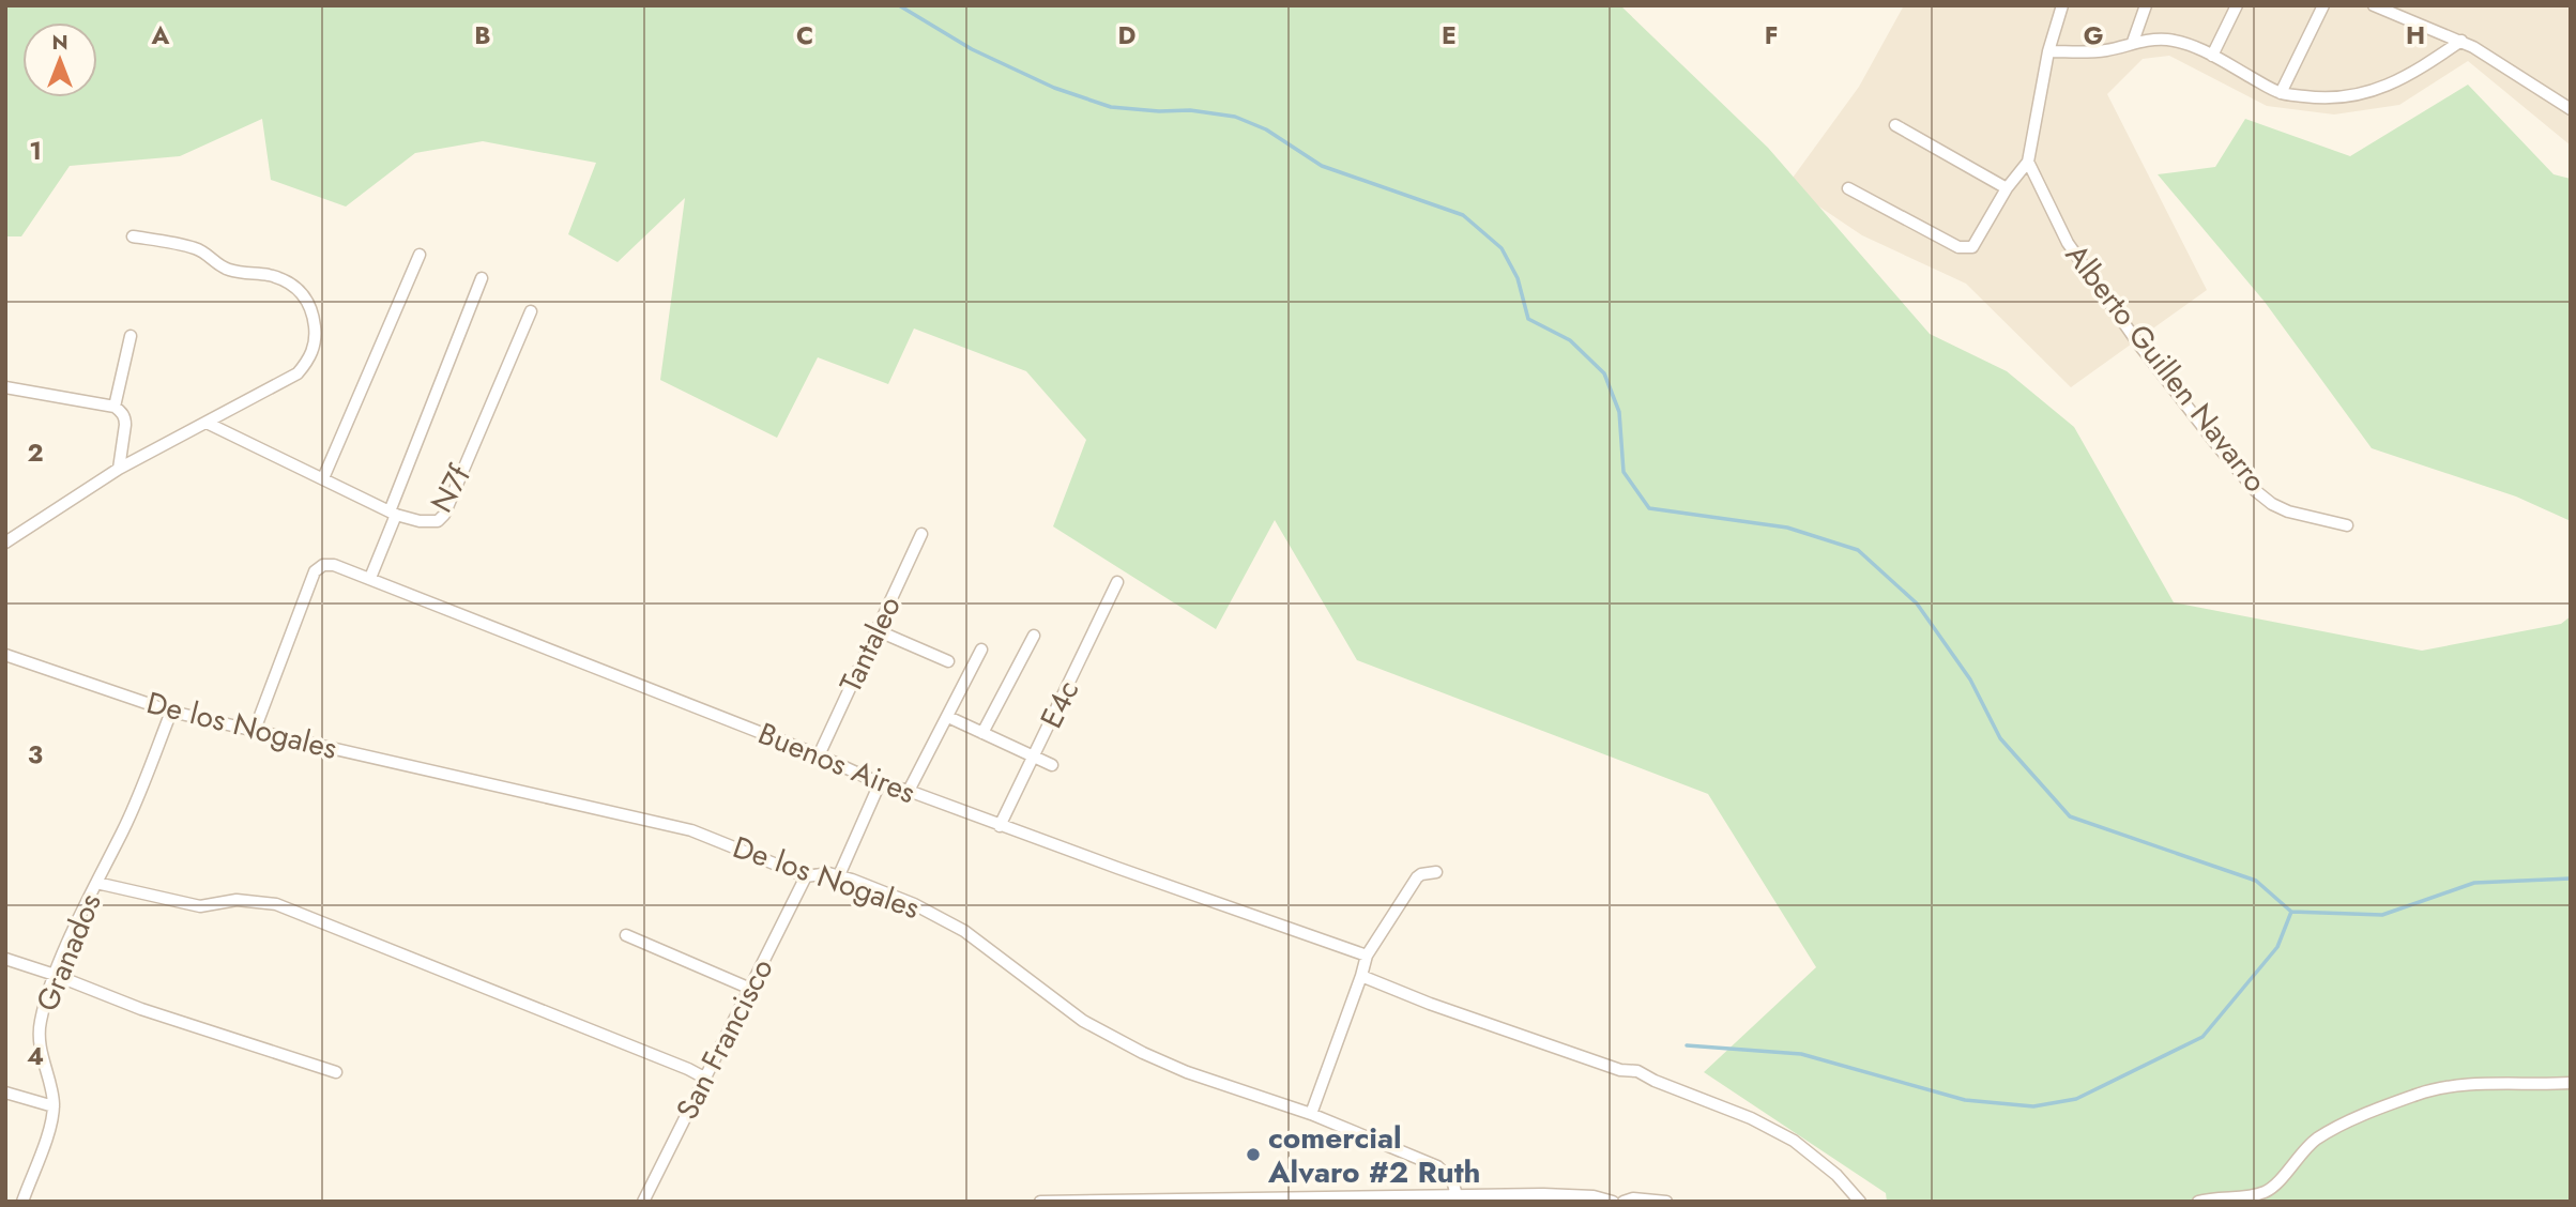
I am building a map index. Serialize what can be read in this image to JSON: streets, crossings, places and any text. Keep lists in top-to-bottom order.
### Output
{
  "streets": {
    "street": [
      "Alberto Guillen Navarro",
      "N7f",
      "Tantaleo",
      "E4c",
      "De los Nogales",
      "Buenos Aires",
      "Granados",
      "San Francisco"
    ]
  },
  "crossings": [
    ["Tantaleo", "Buenos Aires"],
    ["E4c", "Buenos Aires"],
    ["De los Nogales", "Buenos Aires"],
    ["De los Nogales", "Granados"],
    ["De los Nogales", "San Francisco"]
  ],
  "places": ["comercial Alvaro #2 Ruth"],
  "north": "top",
  "grid": {
    "columns": [
      "A",
      "B",
      "C",
      "D",
      "E",
      "F",
      "G",
      "H"
    ],
    "rows": [
      "1",
      "2",
      "3",
      "4"
    ]
  }
}
